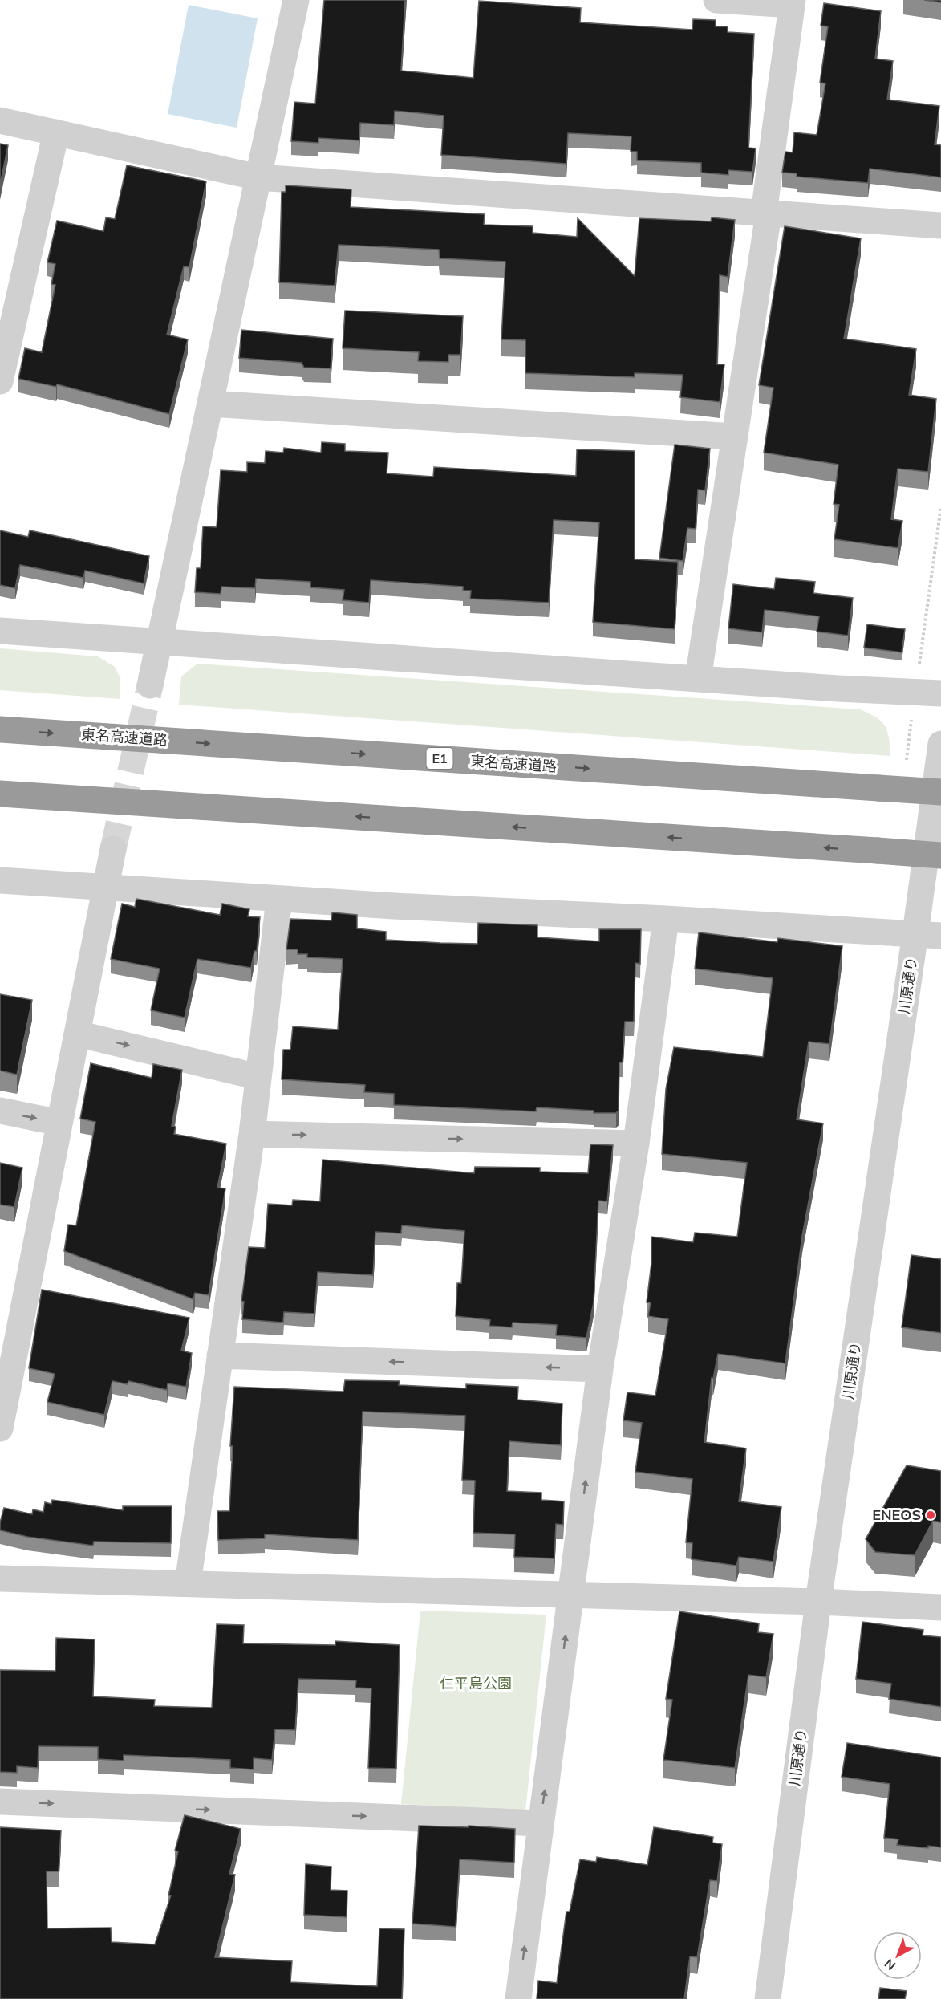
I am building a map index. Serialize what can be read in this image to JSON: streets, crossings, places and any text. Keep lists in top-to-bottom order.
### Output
{
  "streets": {
    "highway": ["東名高速道路", "E1"],
    "street": ["川原通り"]
  },
  "parks": ["仁平島公園"],
  "places": ["ENEOS"],
  "north": "bottom left"
}
